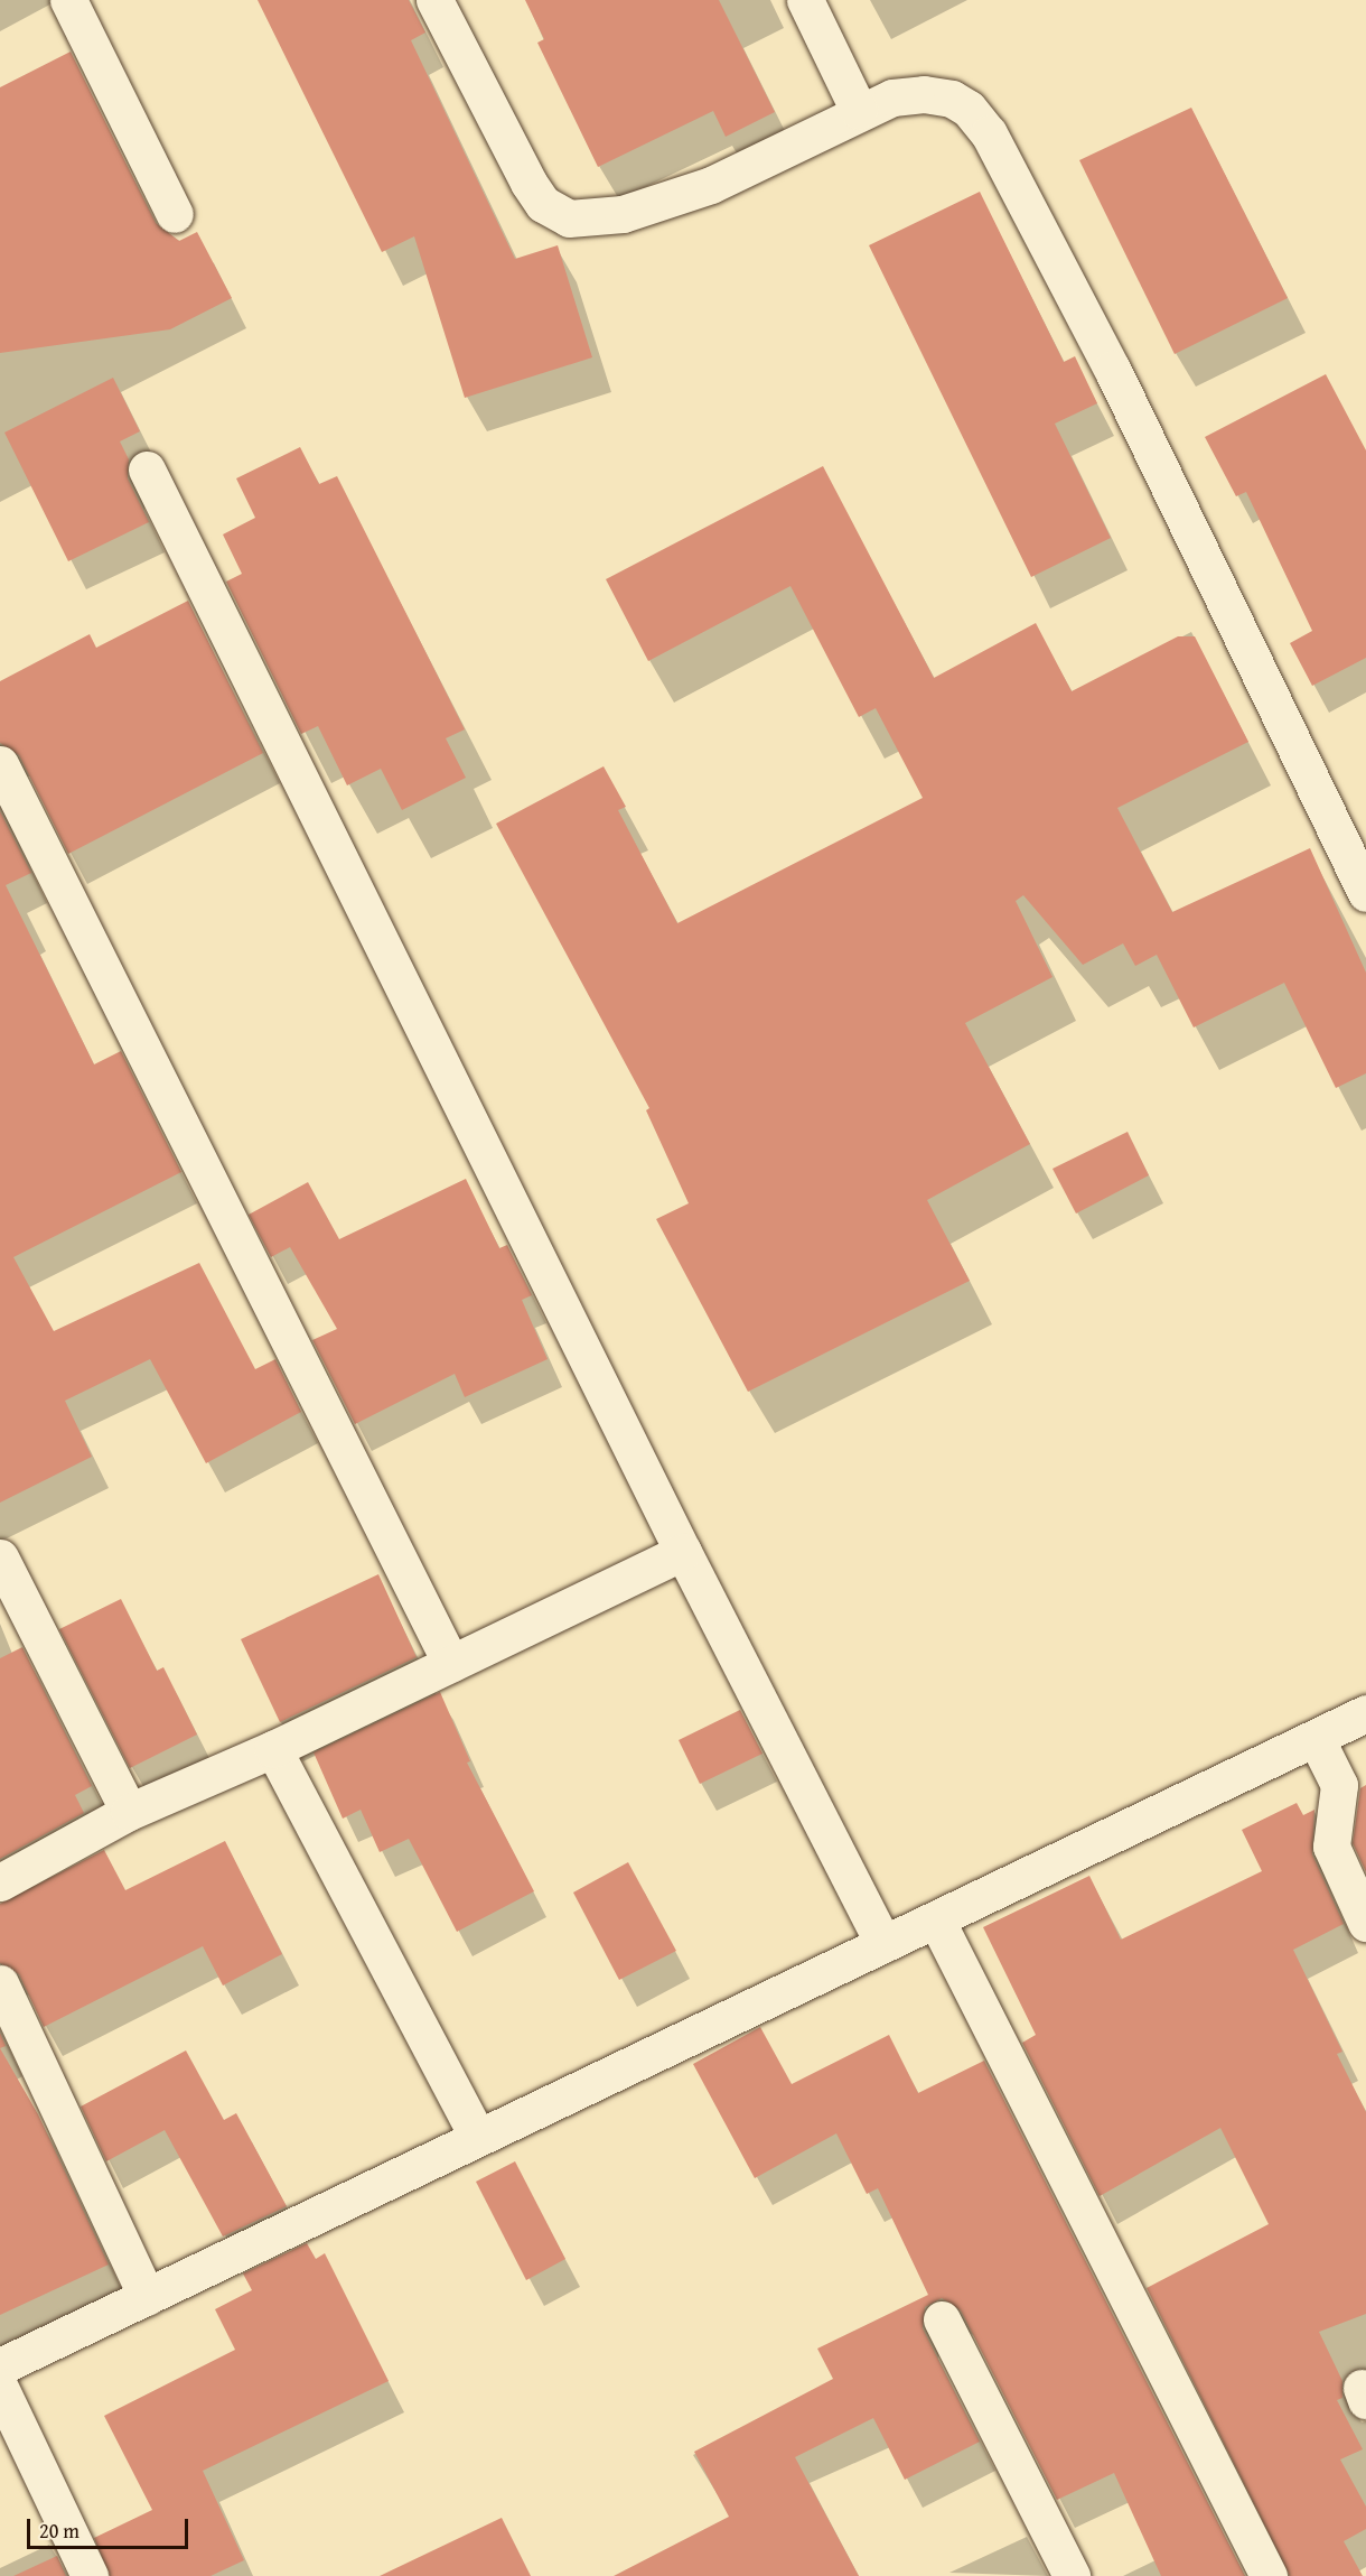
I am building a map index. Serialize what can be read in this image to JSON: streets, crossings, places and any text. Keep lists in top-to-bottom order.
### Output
{
  "scale_bar": "20 m"
}
